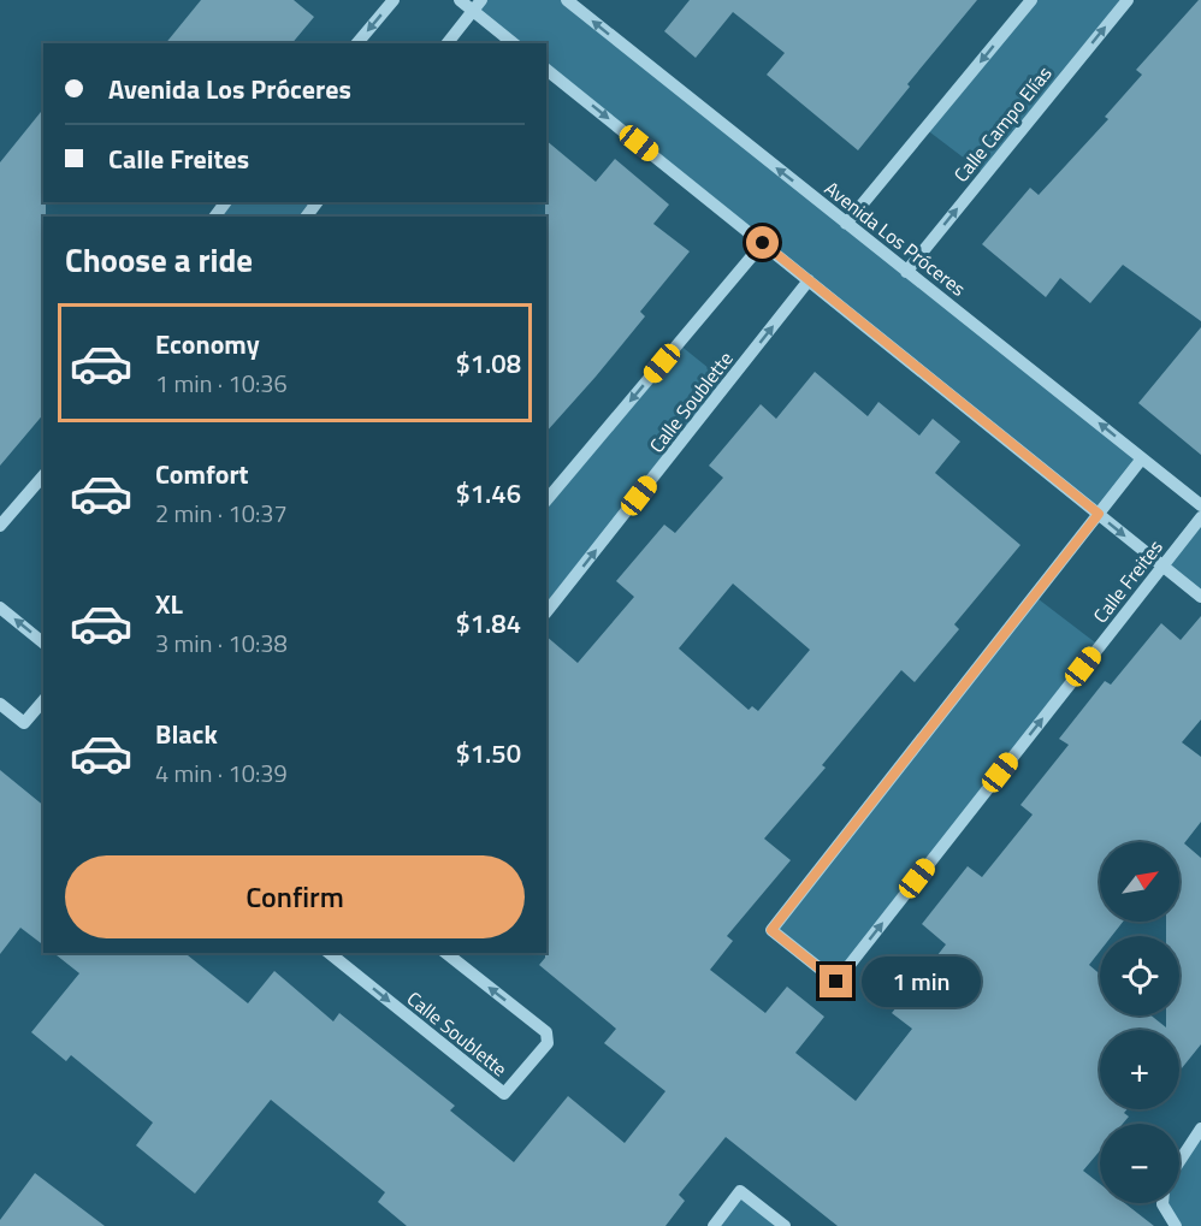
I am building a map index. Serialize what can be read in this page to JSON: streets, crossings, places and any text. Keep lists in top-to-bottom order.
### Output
{
  "streets": {
    "street": [
      "Calle Campo Elías",
      "Avenida Los Próceres",
      "Calle Soublette",
      "Calle Freites"
    ]
  },
  "crossings": [
    ["Calle Campo Elías", "Avenida Los Próceres"],
    ["Avenida Los Próceres", "Calle Freites"]
  ],
  "north": "top right",
  "page": {
    "banner": ["Avenida Los Próceres", "Calle Freites"],
    "heading": "Choose a ride",
    "list": [
      {
        "name": "Economy",
        "note": "1 min · 10:36",
        "value": "$1.08"
      },
      {
        "name": "Comfort",
        "note": "2 min · 10:37",
        "value": "$1.46"
      },
      {
        "name": "XL",
        "note": "3 min · 10:38",
        "value": "$1.84"
      },
      {
        "name": "Black",
        "note": "4 min · 10:39",
        "value": "$1.50"
      }
    ],
    "buttons": "Confirm",
    "map_buttons": ["+", "−"],
    "bubble": "1 min"
  }
}
